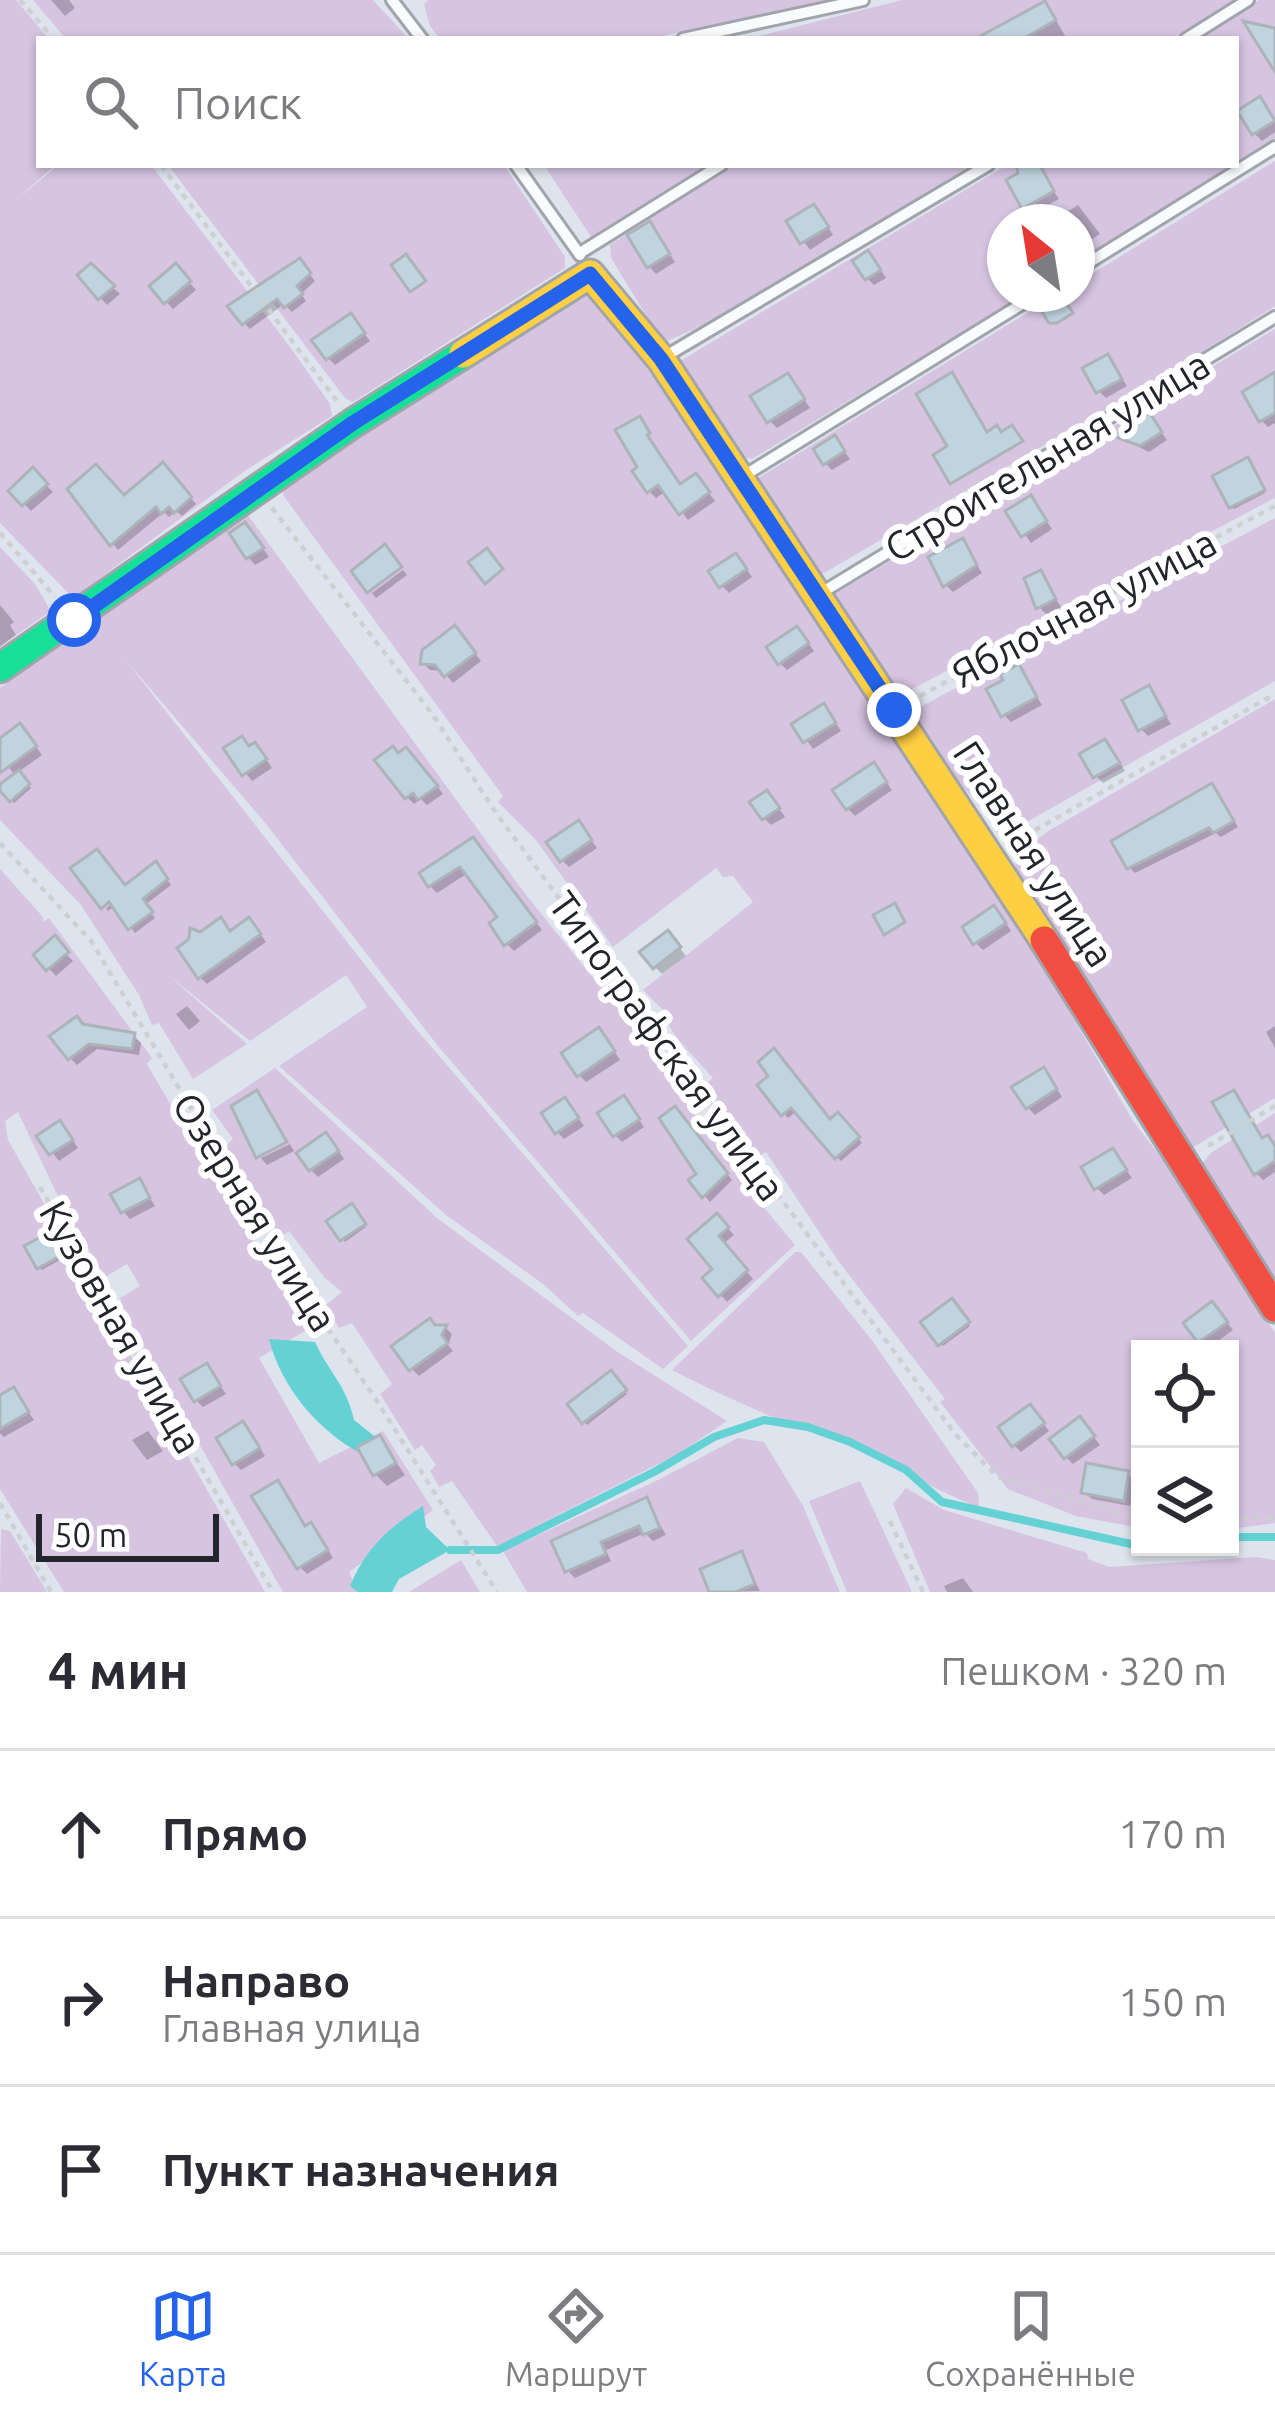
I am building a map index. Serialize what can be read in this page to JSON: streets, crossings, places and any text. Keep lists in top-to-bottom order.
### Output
{
  "streets": {
    "street": ["Главная улица"],
    "lane": ["Строительная улица"],
    "path": [
      "Яблочная улица",
      "Типографская улица",
      "Озерная улица",
      "Кузовная улица"
    ]
  },
  "crossings": [
    ["Строительная улица", "Главная улица"],
    ["Яблочная улица", "Главная улица"]
  ],
  "scale_bar": "50 m",
  "north": "top left",
  "page": {
    "search": "Поиск",
    "scale": "50 m",
    "heading": ["4 мин", "Пешком · 320 m"],
    "list": [
      ["Прямо", "170 m"],
      ["Направо", "Главная улица", "150 m"],
      "Пункт назначения"
    ],
    "nav": ["Карта", "Маршрут", "Сохранённые"]
  }
}
